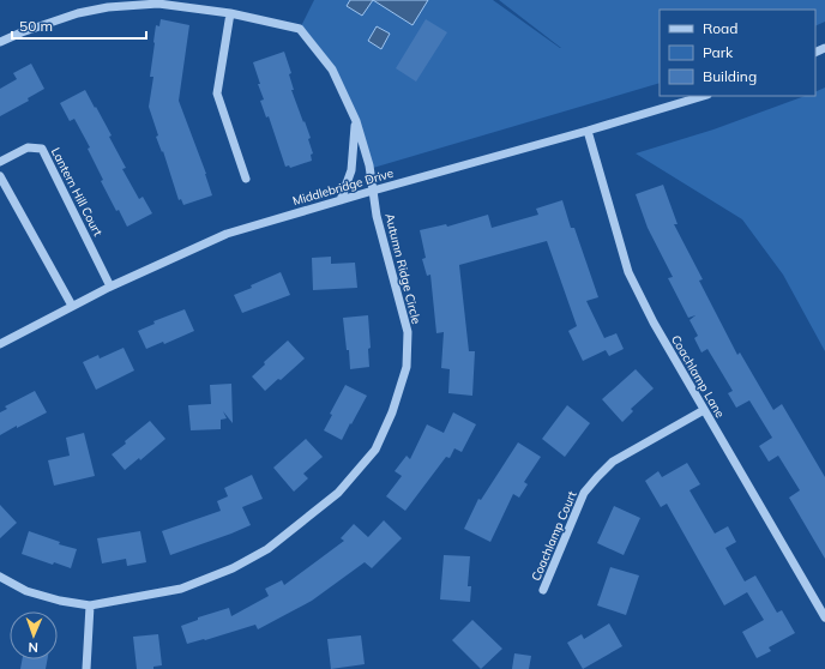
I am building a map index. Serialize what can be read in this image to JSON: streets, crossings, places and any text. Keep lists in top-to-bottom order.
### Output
{
  "streets": {
    "street": [
      "Middlebridge Drive",
      "Lantern Hill Court",
      "Autumn Ridge Circle",
      "Coachlamp Lane",
      "Coachlamp Court"
    ]
  },
  "crossings": [
    ["Middlebridge Drive", "Lantern Hill Court"],
    ["Middlebridge Drive", "Autumn Ridge Circle"],
    ["Middlebridge Drive", "Coachlamp Lane"],
    ["Coachlamp Lane", "Coachlamp Court"]
  ],
  "legend": ["Road", "Park", "Building"],
  "scale_bar": "50 m",
  "north": "bottom"
}
